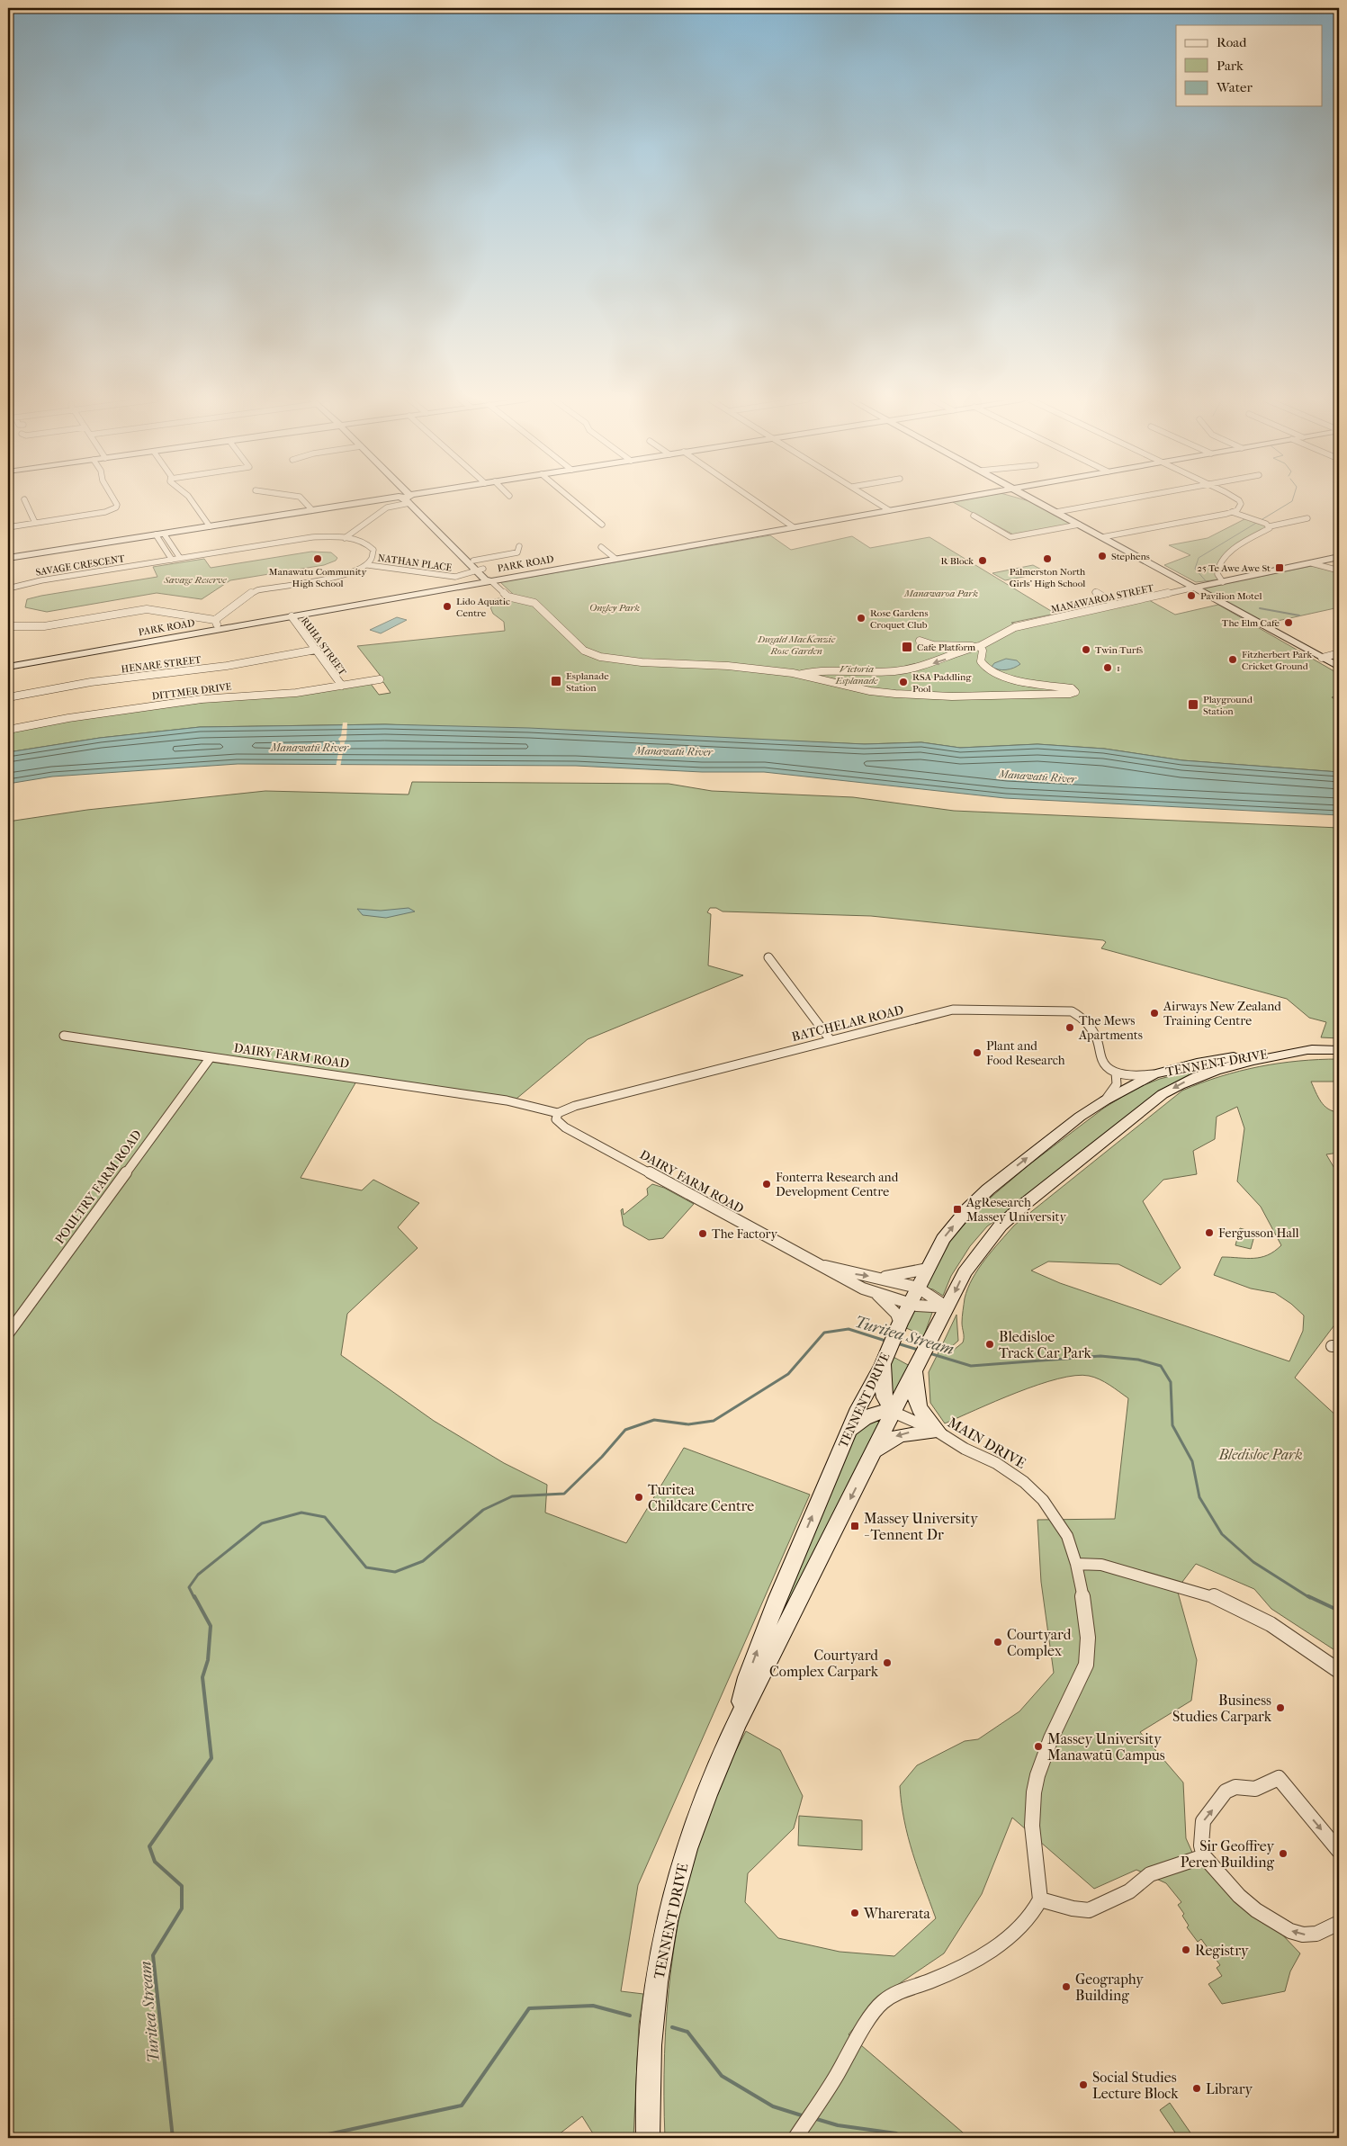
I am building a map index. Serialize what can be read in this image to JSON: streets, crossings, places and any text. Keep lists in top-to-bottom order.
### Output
{
  "streets": {
    "main road": ["PARK ROAD", "TENNENT DRIVE"],
    "street": [
      "NATHAN PLACE",
      "SAVAGE CRESCENT",
      "MANAWAROA STREET",
      "RUHA STREET",
      "HENARE STREET",
      "DITTMER DRIVE",
      "BATCHELAR ROAD",
      "DAIRY FARM ROAD",
      "POULTRY FARM ROAD",
      "MAIN DRIVE"
    ]
  },
  "crossings": [
    ["NATHAN PLACE", "SAVAGE CRESCENT"],
    ["PARK ROAD", "RUHA STREET"],
    ["RUHA STREET", "HENARE STREET"],
    ["RUHA STREET", "DITTMER DRIVE"],
    ["BATCHELAR ROAD", "DAIRY FARM ROAD"],
    ["DAIRY FARM ROAD", "TENNENT DRIVE"],
    ["DAIRY FARM ROAD", "POULTRY FARM ROAD"],
    ["TENNENT DRIVE", "MAIN DRIVE"]
  ],
  "water": ["Manawatū River", "Turitea Stream"],
  "parks": [
    "Savage Reserve",
    "Manawaroa Park",
    "Ongley Park",
    "Dugald MacKenzie Rose Garden",
    "Victoria Esplanade",
    "Bledisloe Park"
  ],
  "places": {
    "other": [
      "Stephens",
      "Manawatu Community High School",
      "Palmerston North Girls' High School",
      "R Block",
      "Pavilion Motel",
      "Lido Aquatic Centre",
      "Rose Gardens Croquet Club",
      "The Elm Cafe",
      "Twin Turfs",
      "Fitzherbert Park Cricket Ground",
      "1",
      "RSA Paddling Pool",
      "Airways New Zealand Training Centre",
      "The Mews Apartments",
      "Plant and Food Research",
      "Fonterra Research and Development Centre",
      "Fergusson Hall",
      "The Factory",
      "Bledisloe Track Car Park",
      "Turitea Childcare Centre",
      "Courtyard Complex",
      "Courtyard Complex Carpark",
      "Business Studies Carpark",
      "Massey University Manawatū Campus",
      "Sir Geoffrey Peren Building",
      "Wharerata",
      "Registry",
      "Geography Building",
      "Social Studies Lecture Block",
      "Library"
    ],
    "transit": [
      "25 Te Awe Awe St",
      "Cafe Platform",
      "Esplanade Station",
      "Playground Station",
      "AgResearch Massey University",
      "Massey University - Tennent Dr"
    ]
  },
  "legend": ["Road", "Park", "Water"]
}
